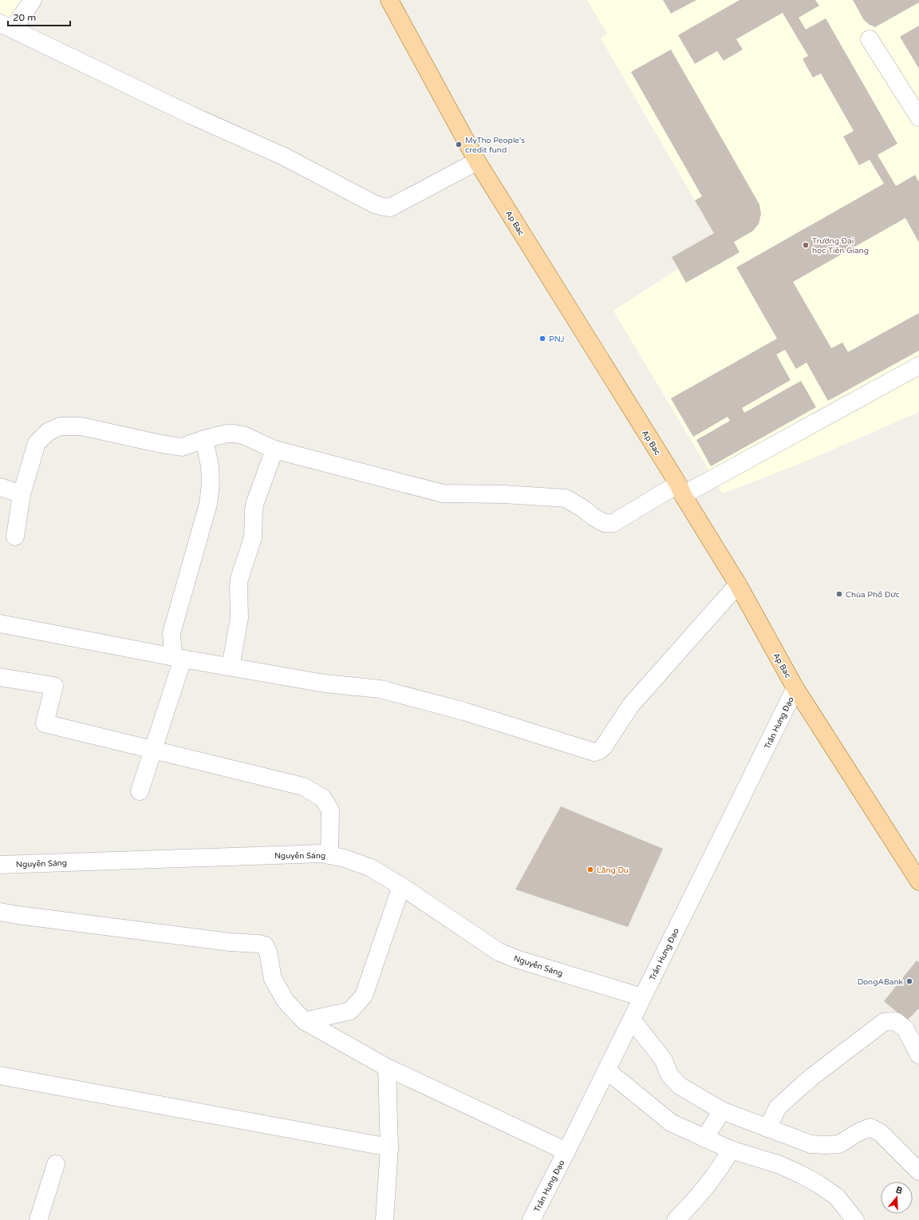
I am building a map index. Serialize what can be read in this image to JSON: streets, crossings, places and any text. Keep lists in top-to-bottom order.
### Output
{
  "streets": {
    "main road": ["Ap Bac"],
    "street": ["Trần Hưng Đạo", "Nguyễn Sáng"]
  },
  "crossings": [
    ["Ap Bac", "Trần Hưng Đạo"],
    ["Trần Hưng Đạo", "Nguyễn Sáng"]
  ],
  "places": [
    "MyTho People's credit fund",
    "Trường Đại học Tiền Giang",
    "PNJ",
    "Chùa Phổ Đức",
    "Lãng Du",
    "DongABank"
  ],
  "scale_bar": "20 m",
  "north": "top"
}
